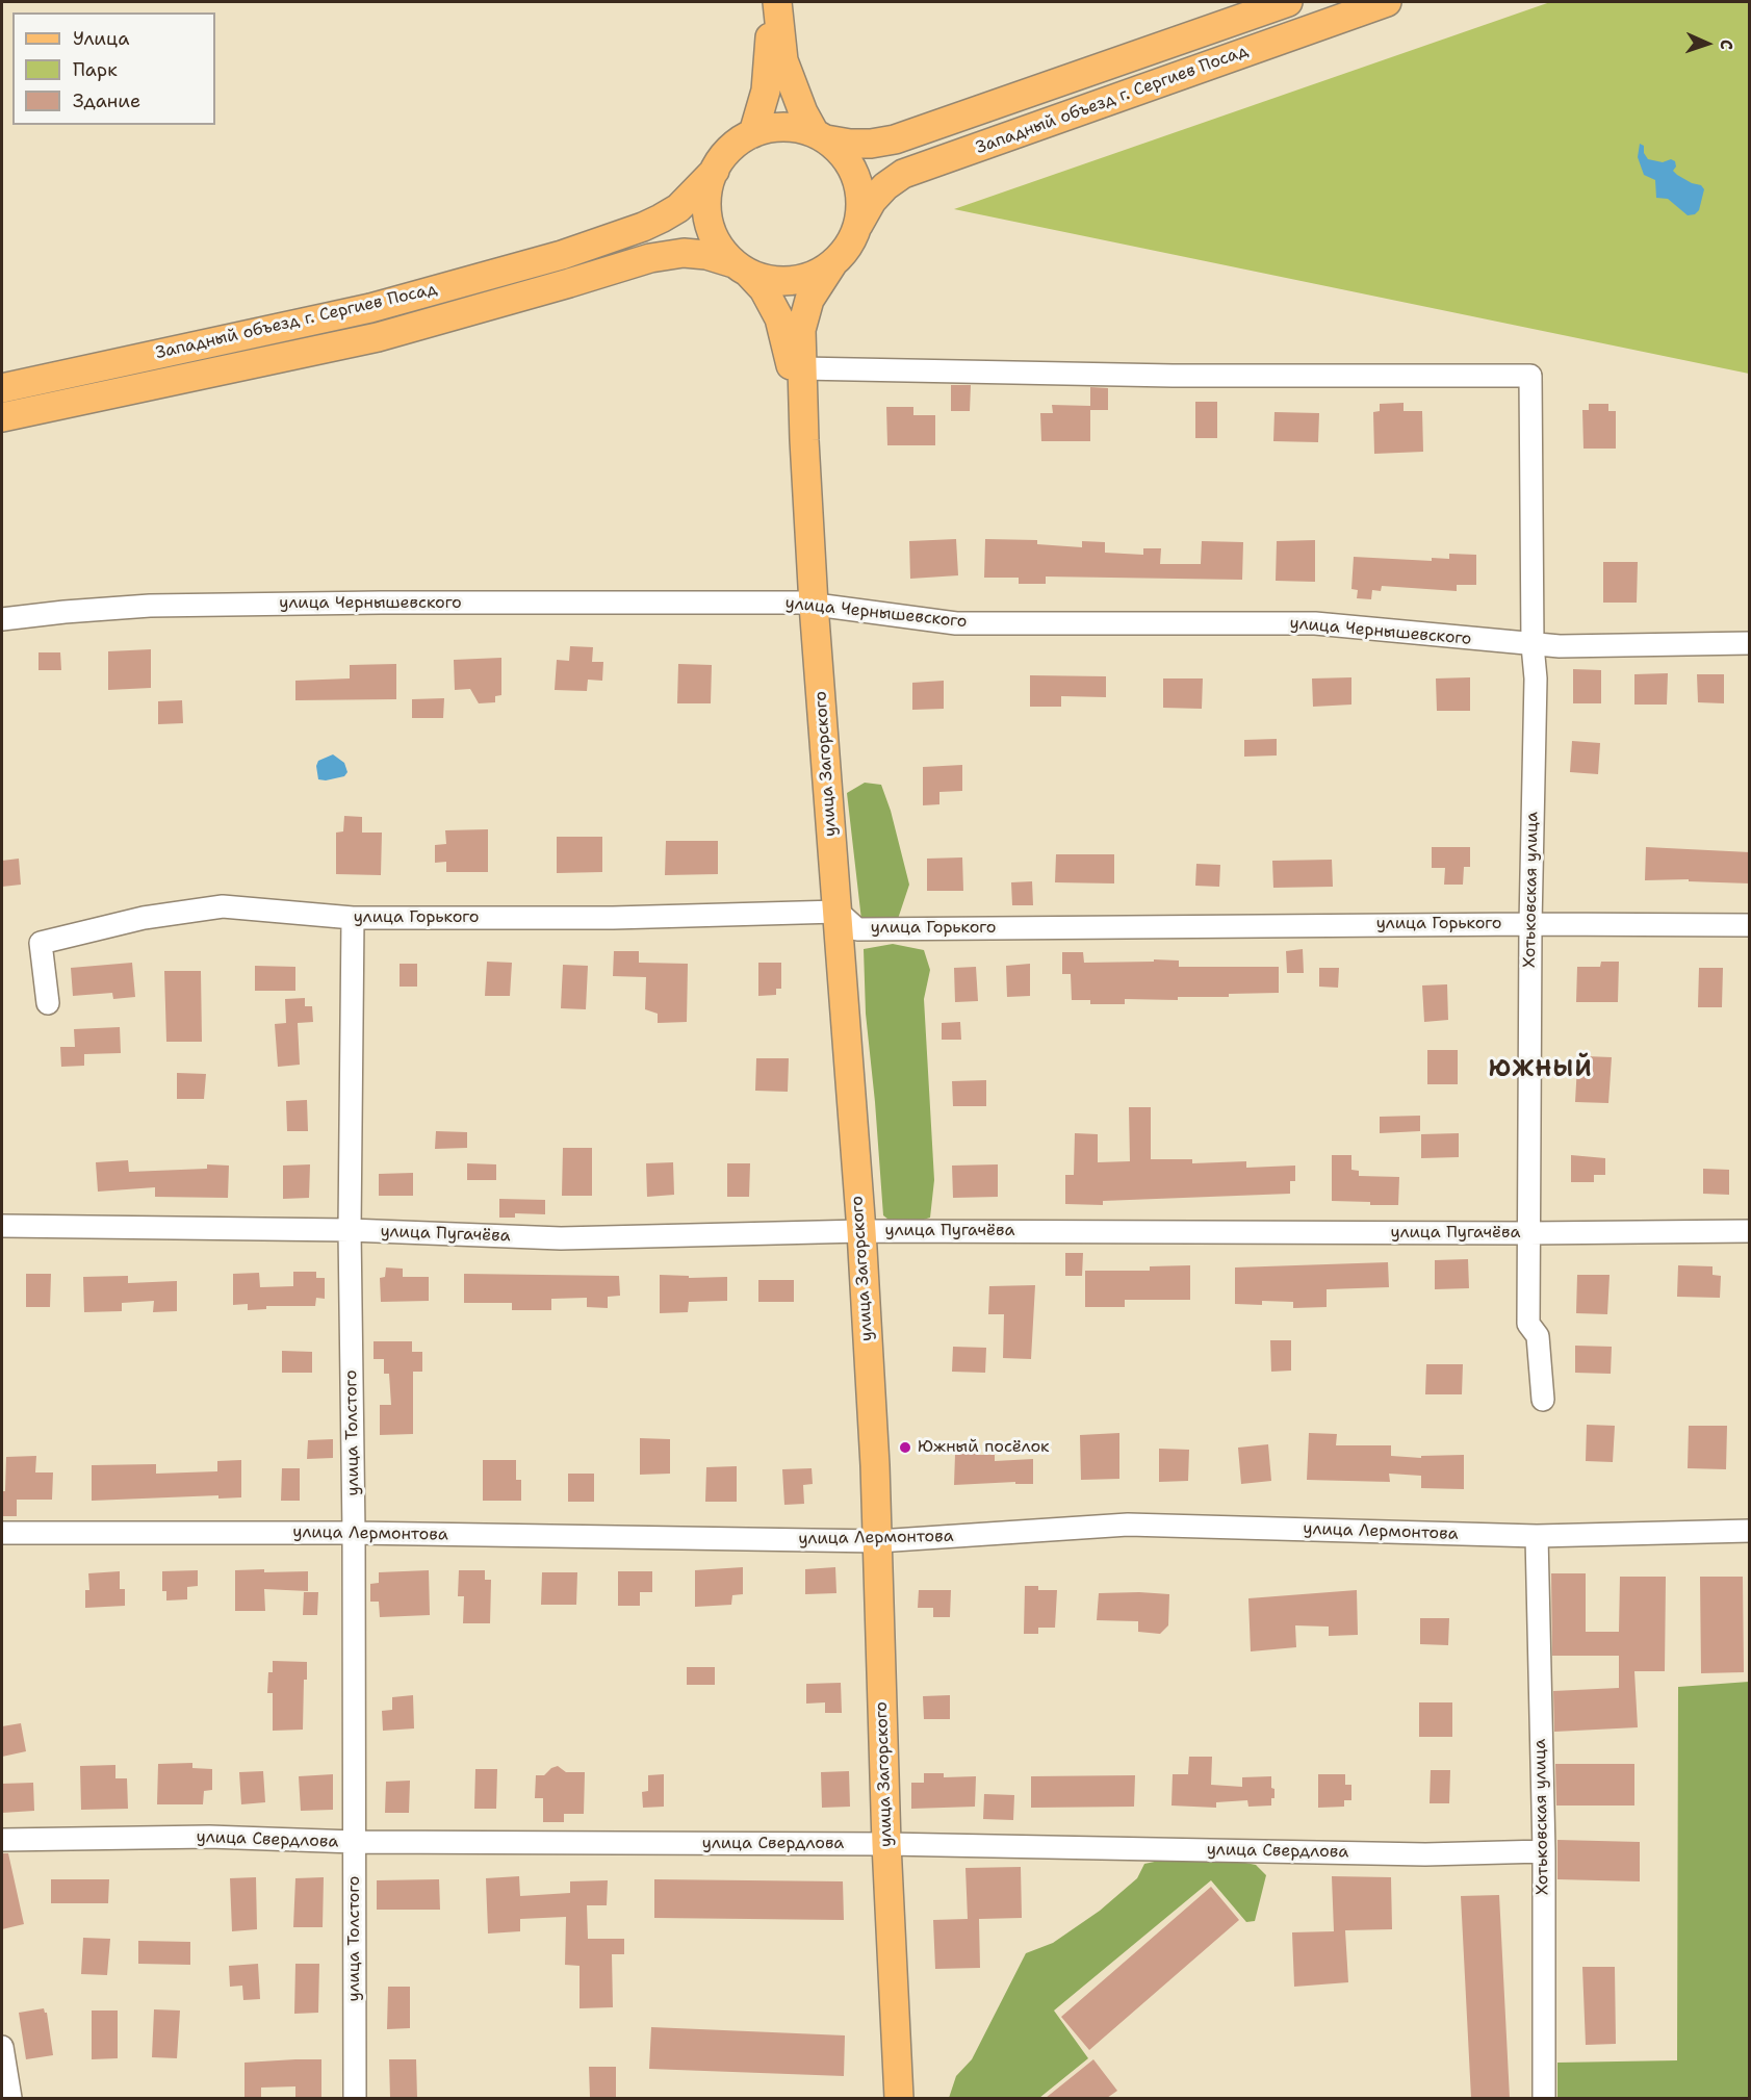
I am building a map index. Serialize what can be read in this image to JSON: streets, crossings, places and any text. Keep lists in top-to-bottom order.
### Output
{
  "streets": {
    "main road": ["Западный объезд г. Сергиев Посад", "улица Загорского"],
    "street": [
      "улица Чернышевского",
      "Хотьковская улица",
      "улица Горького",
      "улица Пугачёва",
      "улица Толстого",
      "улица Лермонтова",
      "улица Свердлова"
    ]
  },
  "crossings": [
    ["улица Чернышевского", "улица Загорского"],
    ["улица Чернышевского", "Хотьковская улица"],
    ["улица Загорского", "улица Горького"],
    ["улица Загорского", "улица Пугачёва"],
    ["улица Загорского", "улица Лермонтова"],
    ["улица Загорского", "улица Свердлова"],
    ["Хотьковская улица", "улица Горького"],
    ["Хотьковская улица", "улица Пугачёва"],
    ["Хотьковская улица", "улица Лермонтова"],
    ["Хотьковская улица", "улица Свердлова"],
    ["улица Горького", "улица Толстого"],
    ["улица Пугачёва", "улица Толстого"],
    ["улица Толстого", "улица Лермонтова"],
    ["улица Толстого", "улица Свердлова"]
  ],
  "districts": ["ЮЖНЫЙ"],
  "places": ["Южный посёлок"],
  "legend": ["Улица", "Парк", "Здание"],
  "north": "right"
}
